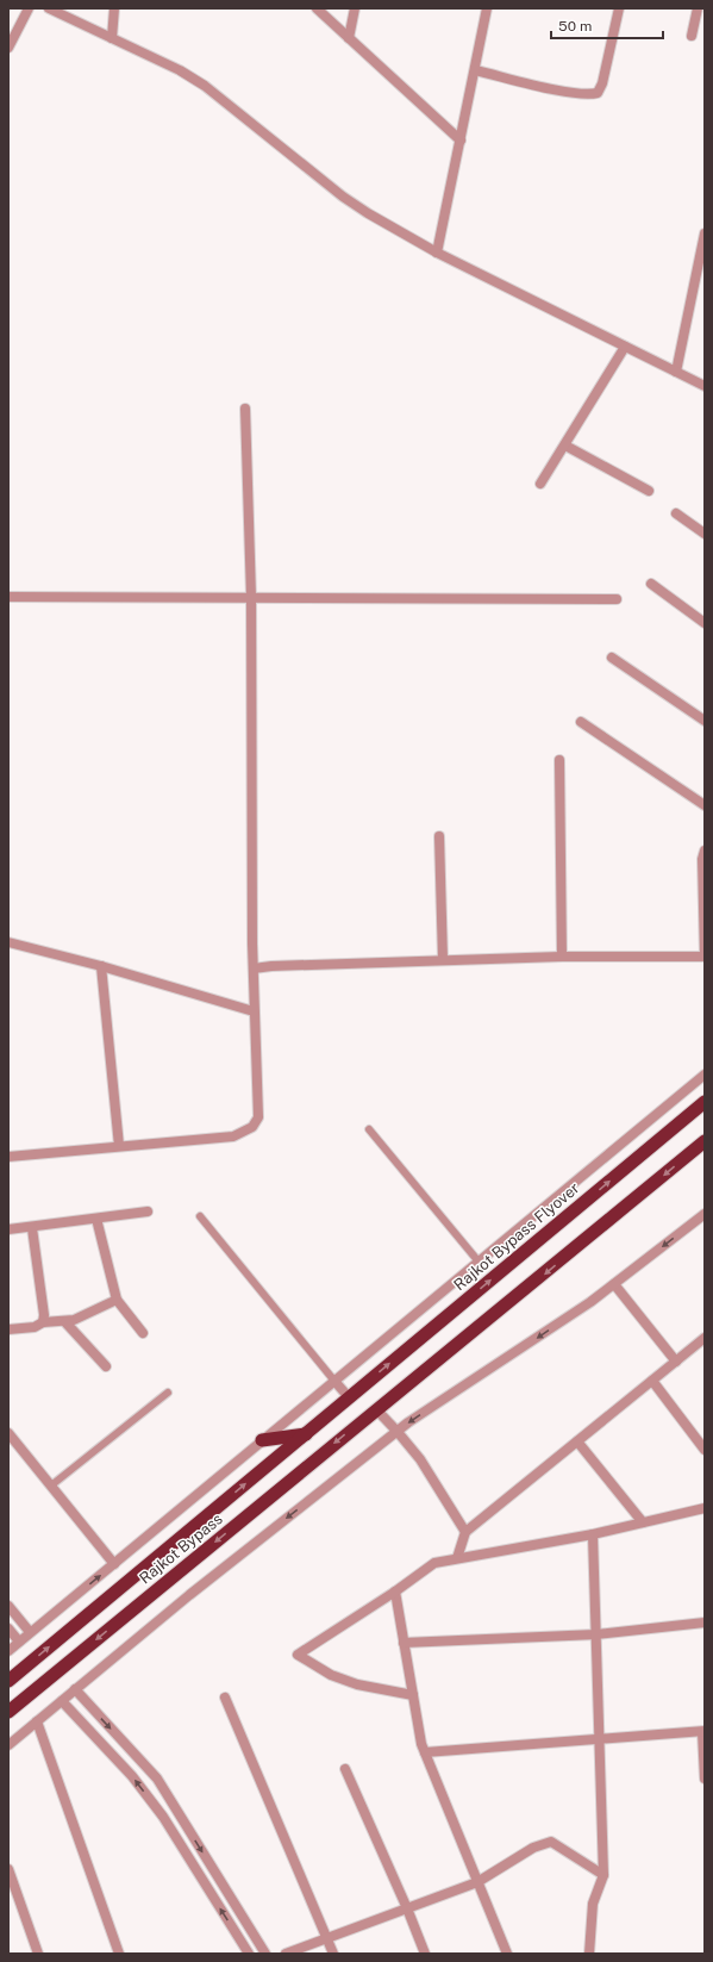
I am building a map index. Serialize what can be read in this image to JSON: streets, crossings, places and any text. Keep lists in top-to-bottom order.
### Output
{
  "streets": {
    "highway": ["Rajkot Bypass Flyover", "Rajkot Bypass"]
  },
  "crossings": [
    ["Rajkot Bypass Flyover", "Rajkot Bypass"]
  ],
  "scale_bar": "50 m"
}
